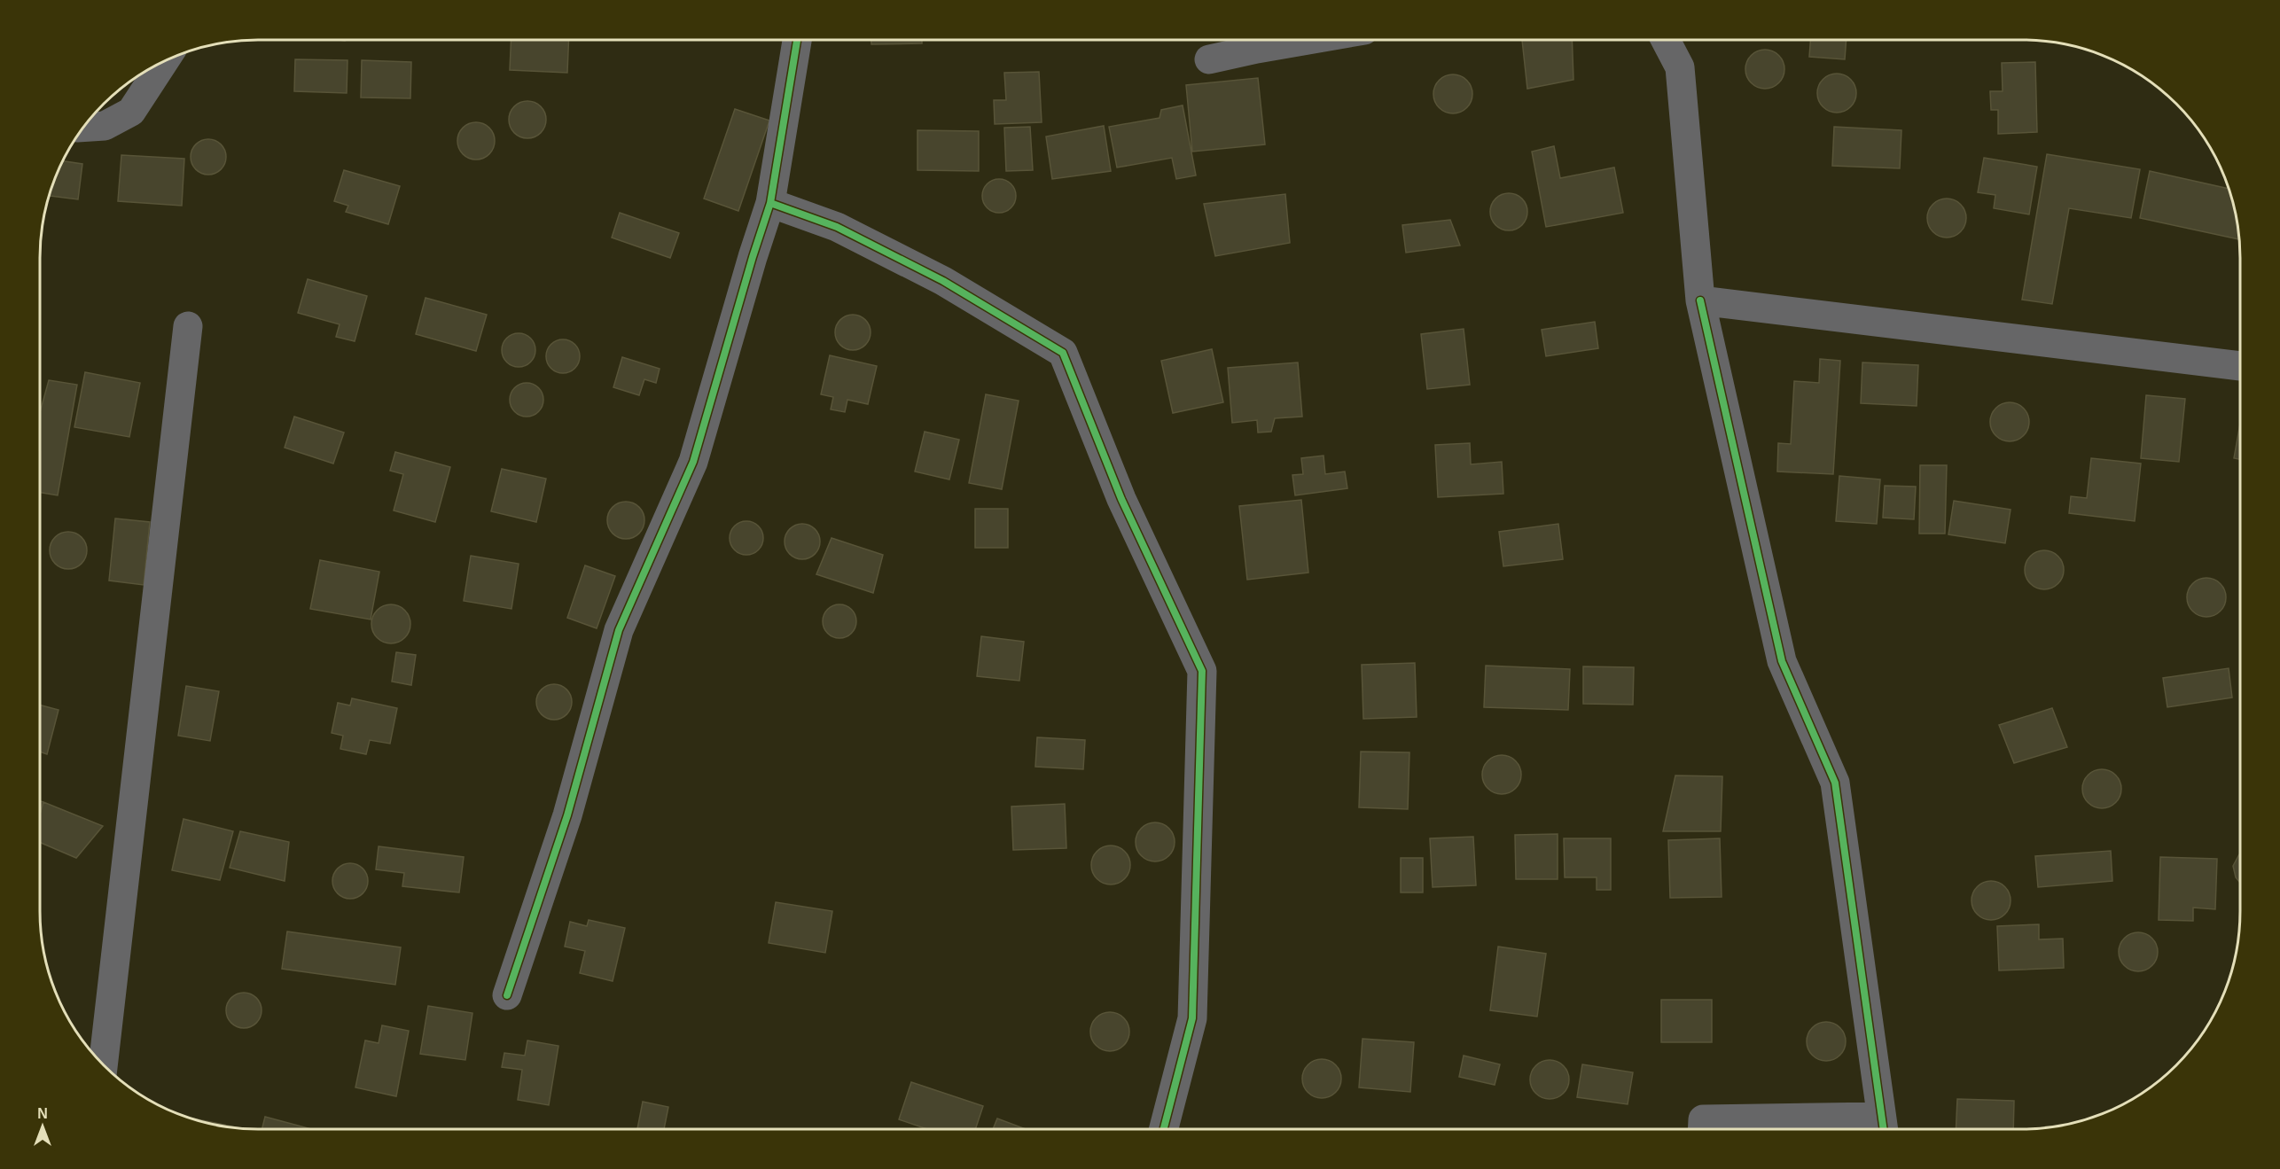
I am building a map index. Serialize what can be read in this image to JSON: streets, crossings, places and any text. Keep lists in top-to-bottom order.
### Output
{
  "north": "top"
}
